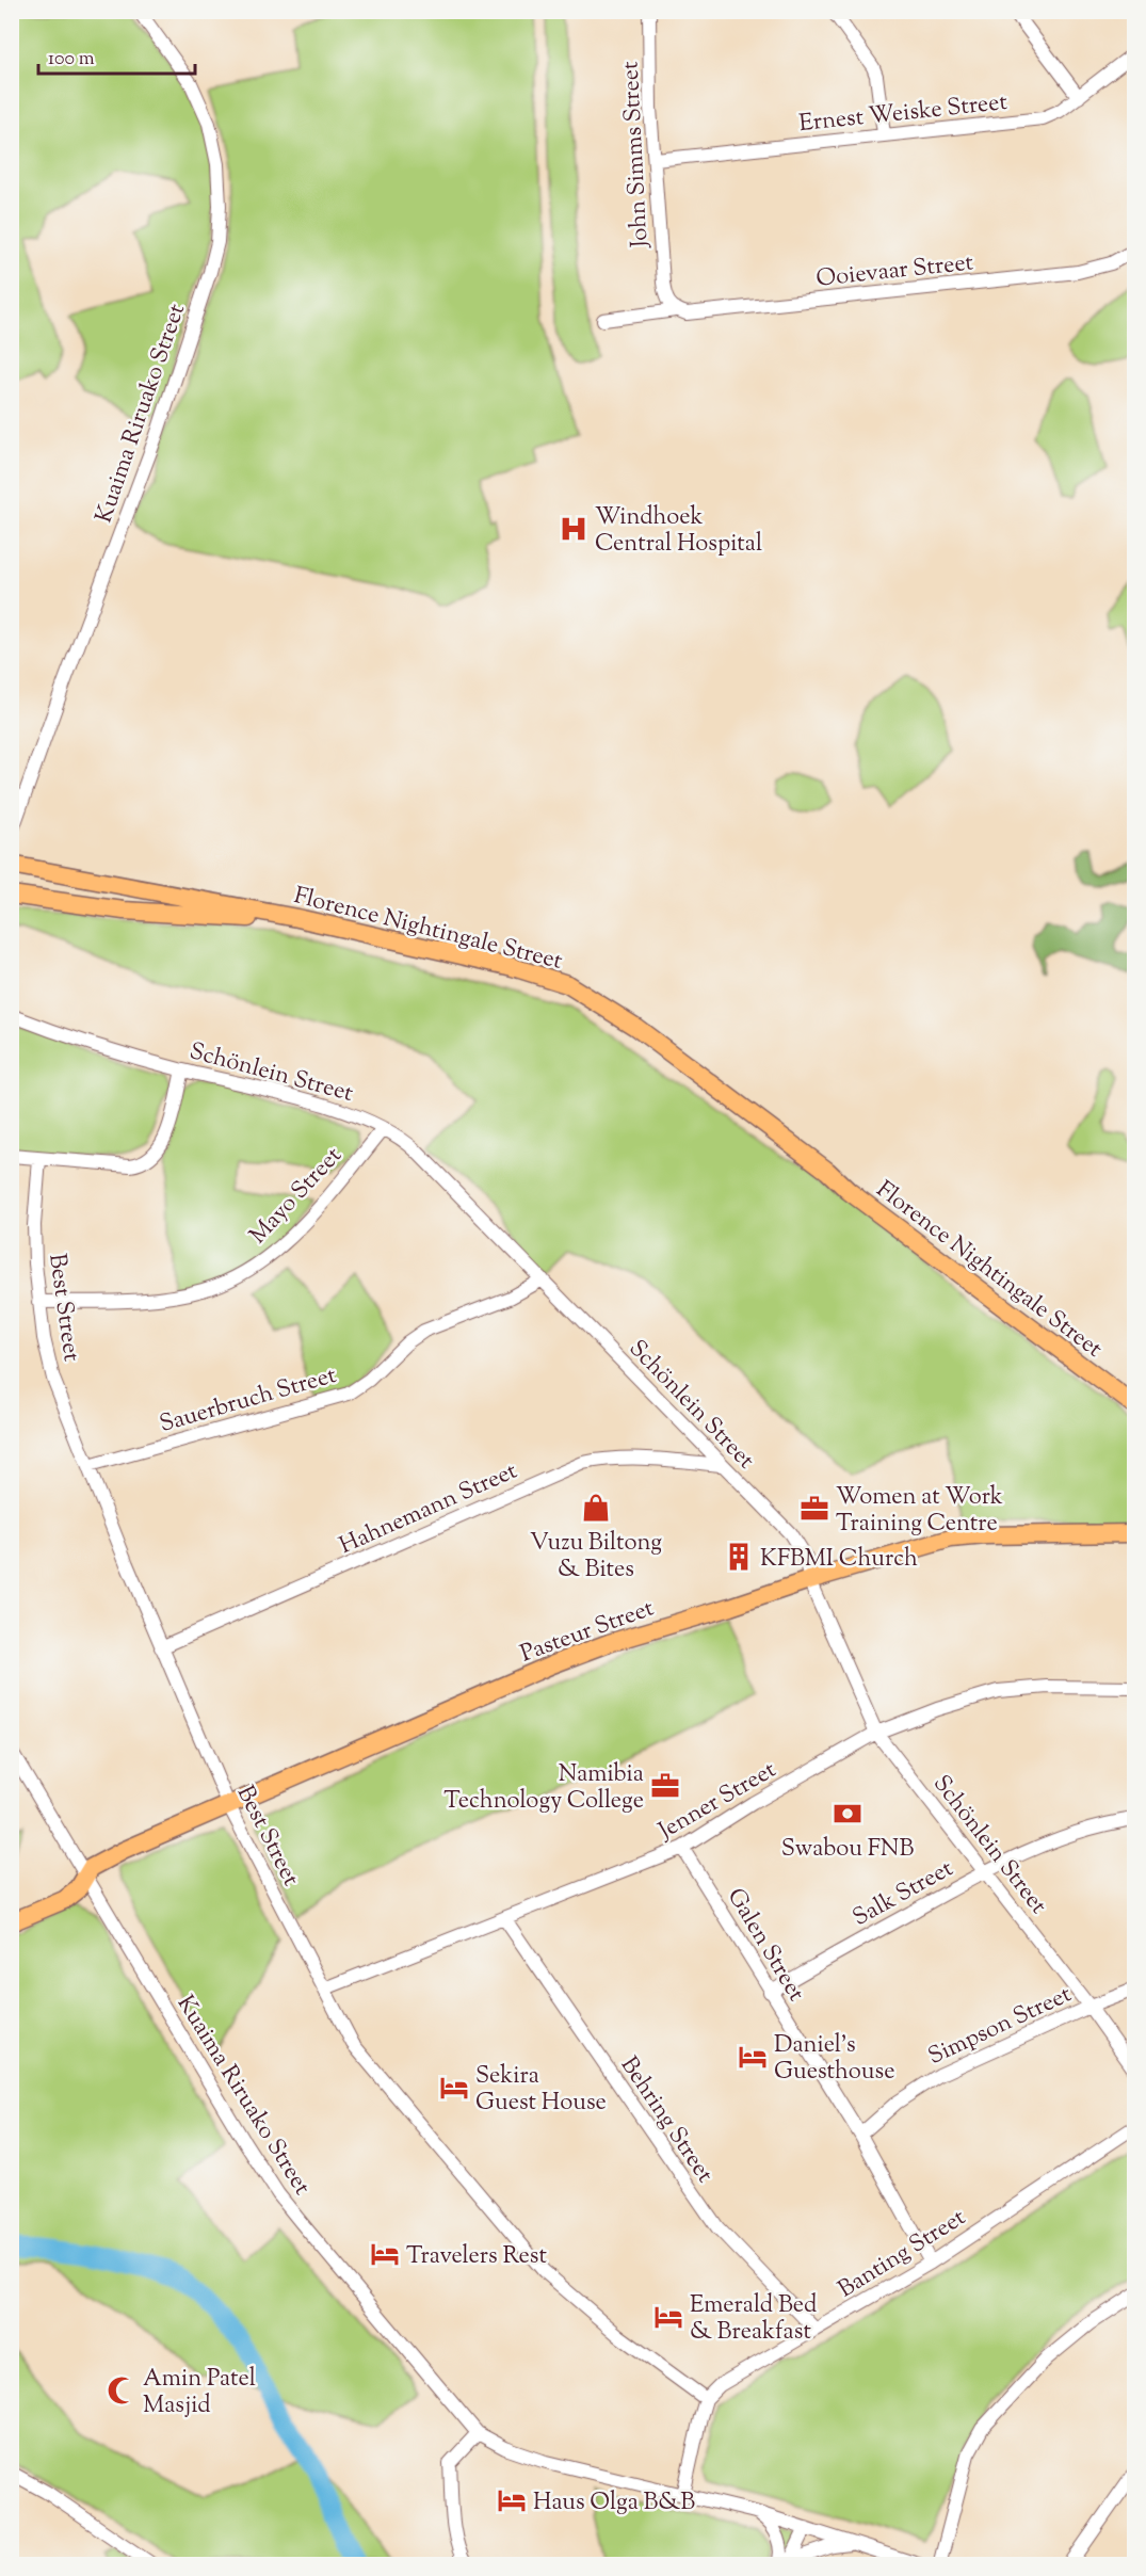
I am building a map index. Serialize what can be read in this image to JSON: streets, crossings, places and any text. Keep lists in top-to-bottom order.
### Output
{
  "streets": {
    "main road": ["Florence Nightingale Street", "Pasteur Street"],
    "street": [
      "Ernest Weiske Street",
      "John Simms Street",
      "Ooievaar Street",
      "Kuaima Riruako Street",
      "Schönlein Street",
      "Mayo Street",
      "Best Street",
      "Sauerbruch Street",
      "Hahnemann Street",
      "Jenner Street",
      "Salk Street",
      "Galen Street",
      "Simpson Street",
      "Behring Street",
      "Banting Street"
    ]
  },
  "crossings": [
    ["Ernest Weiske Street", "John Simms Street"],
    ["John Simms Street", "Ooievaar Street"],
    ["Kuaima Riruako Street", "Pasteur Street"],
    ["Schönlein Street", "Mayo Street"],
    ["Schönlein Street", "Sauerbruch Street"],
    ["Schönlein Street", "Hahnemann Street"],
    ["Schönlein Street", "Pasteur Street"],
    ["Schönlein Street", "Jenner Street"],
    ["Schönlein Street", "Salk Street"],
    ["Schönlein Street", "Simpson Street"],
    ["Mayo Street", "Best Street"],
    ["Best Street", "Sauerbruch Street"],
    ["Best Street", "Hahnemann Street"],
    ["Best Street", "Pasteur Street"],
    ["Best Street", "Jenner Street"],
    ["Best Street", "Banting Street"],
    ["Jenner Street", "Galen Street"],
    ["Jenner Street", "Behring Street"],
    ["Salk Street", "Galen Street"],
    ["Galen Street", "Simpson Street"],
    ["Galen Street", "Banting Street"],
    ["Behring Street", "Banting Street"]
  ],
  "places": {
    "hospital": ["Windhoek Central Hospital"],
    "shop": ["Vuzu Biltong & Bites"],
    "office": ["Women at Work Training Centre", "Namibia Technology College"],
    "building": ["KFBMI Church"],
    "bank": ["Swabou FNB"],
    "hotel": [
      "Daniel's Guesthouse",
      "Sekira Guest House",
      "Travelers Rest",
      "Emerald Bed & Breakfast",
      "Haus Olga B&B"
    ],
    "mosque": ["Amin Patel Masjid"]
  },
  "scale_bar": "100 m"
}
